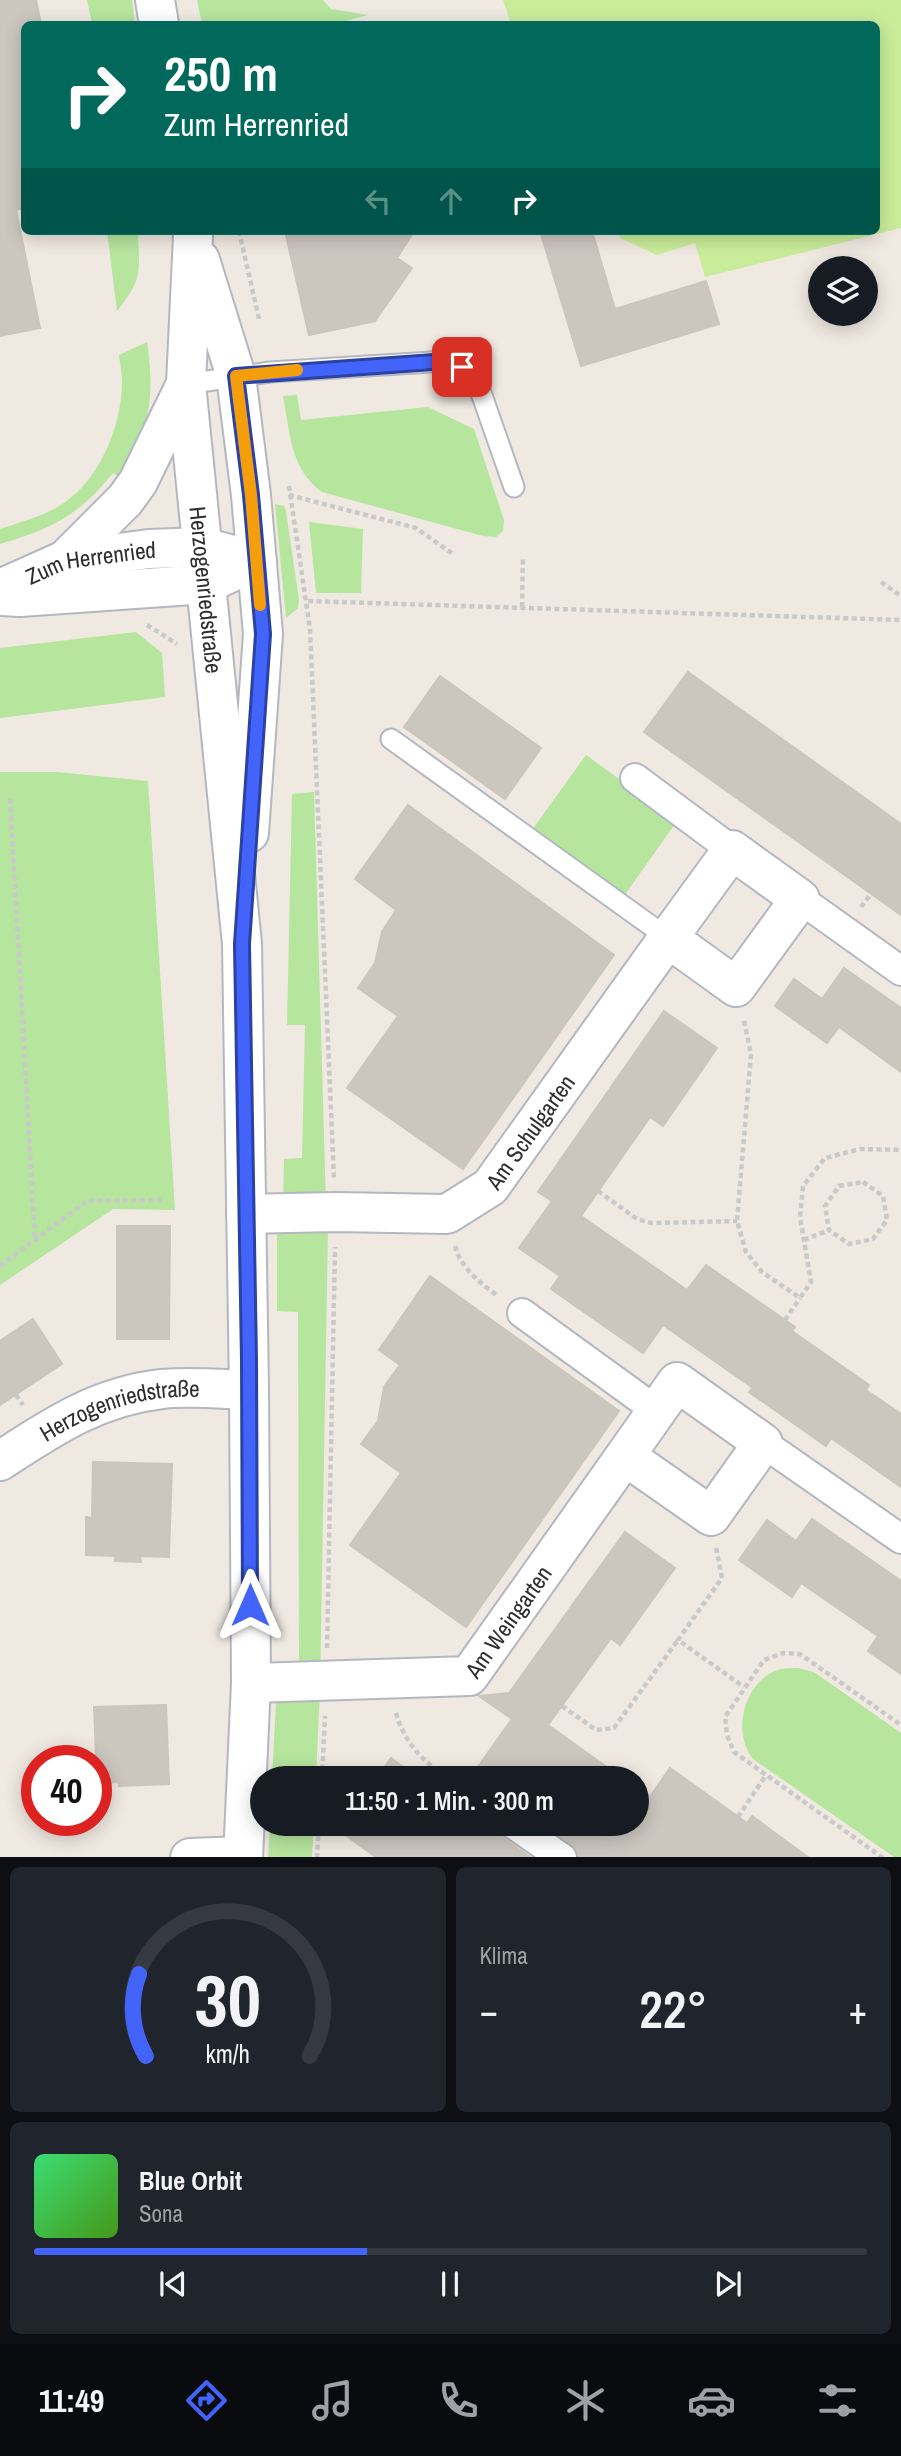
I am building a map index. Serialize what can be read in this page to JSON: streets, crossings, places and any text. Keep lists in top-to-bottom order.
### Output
{
  "streets": {
    "street": [
      "Zum Herrenried",
      "Herzogenriedstraße",
      "Am Schulgarten",
      "Am Weingarten"
    ]
  },
  "crossings": [
    ["Zum Herrenried", "Herzogenriedstraße"],
    ["Herzogenriedstraße", "Am Weingarten"]
  ],
  "page": {
    "turn": ["250 m", "Zum Herrenried"],
    "limit": "40",
    "trip": "11:50 · 1 Min. · 300 m",
    "tile": "Klima",
    "heat": ["−", "22°", "+"],
    "song": ["Blue Orbit", "Sona"],
    "tabs": "11:49",
    "gauge": ["30", "km/h"]
  }
}
